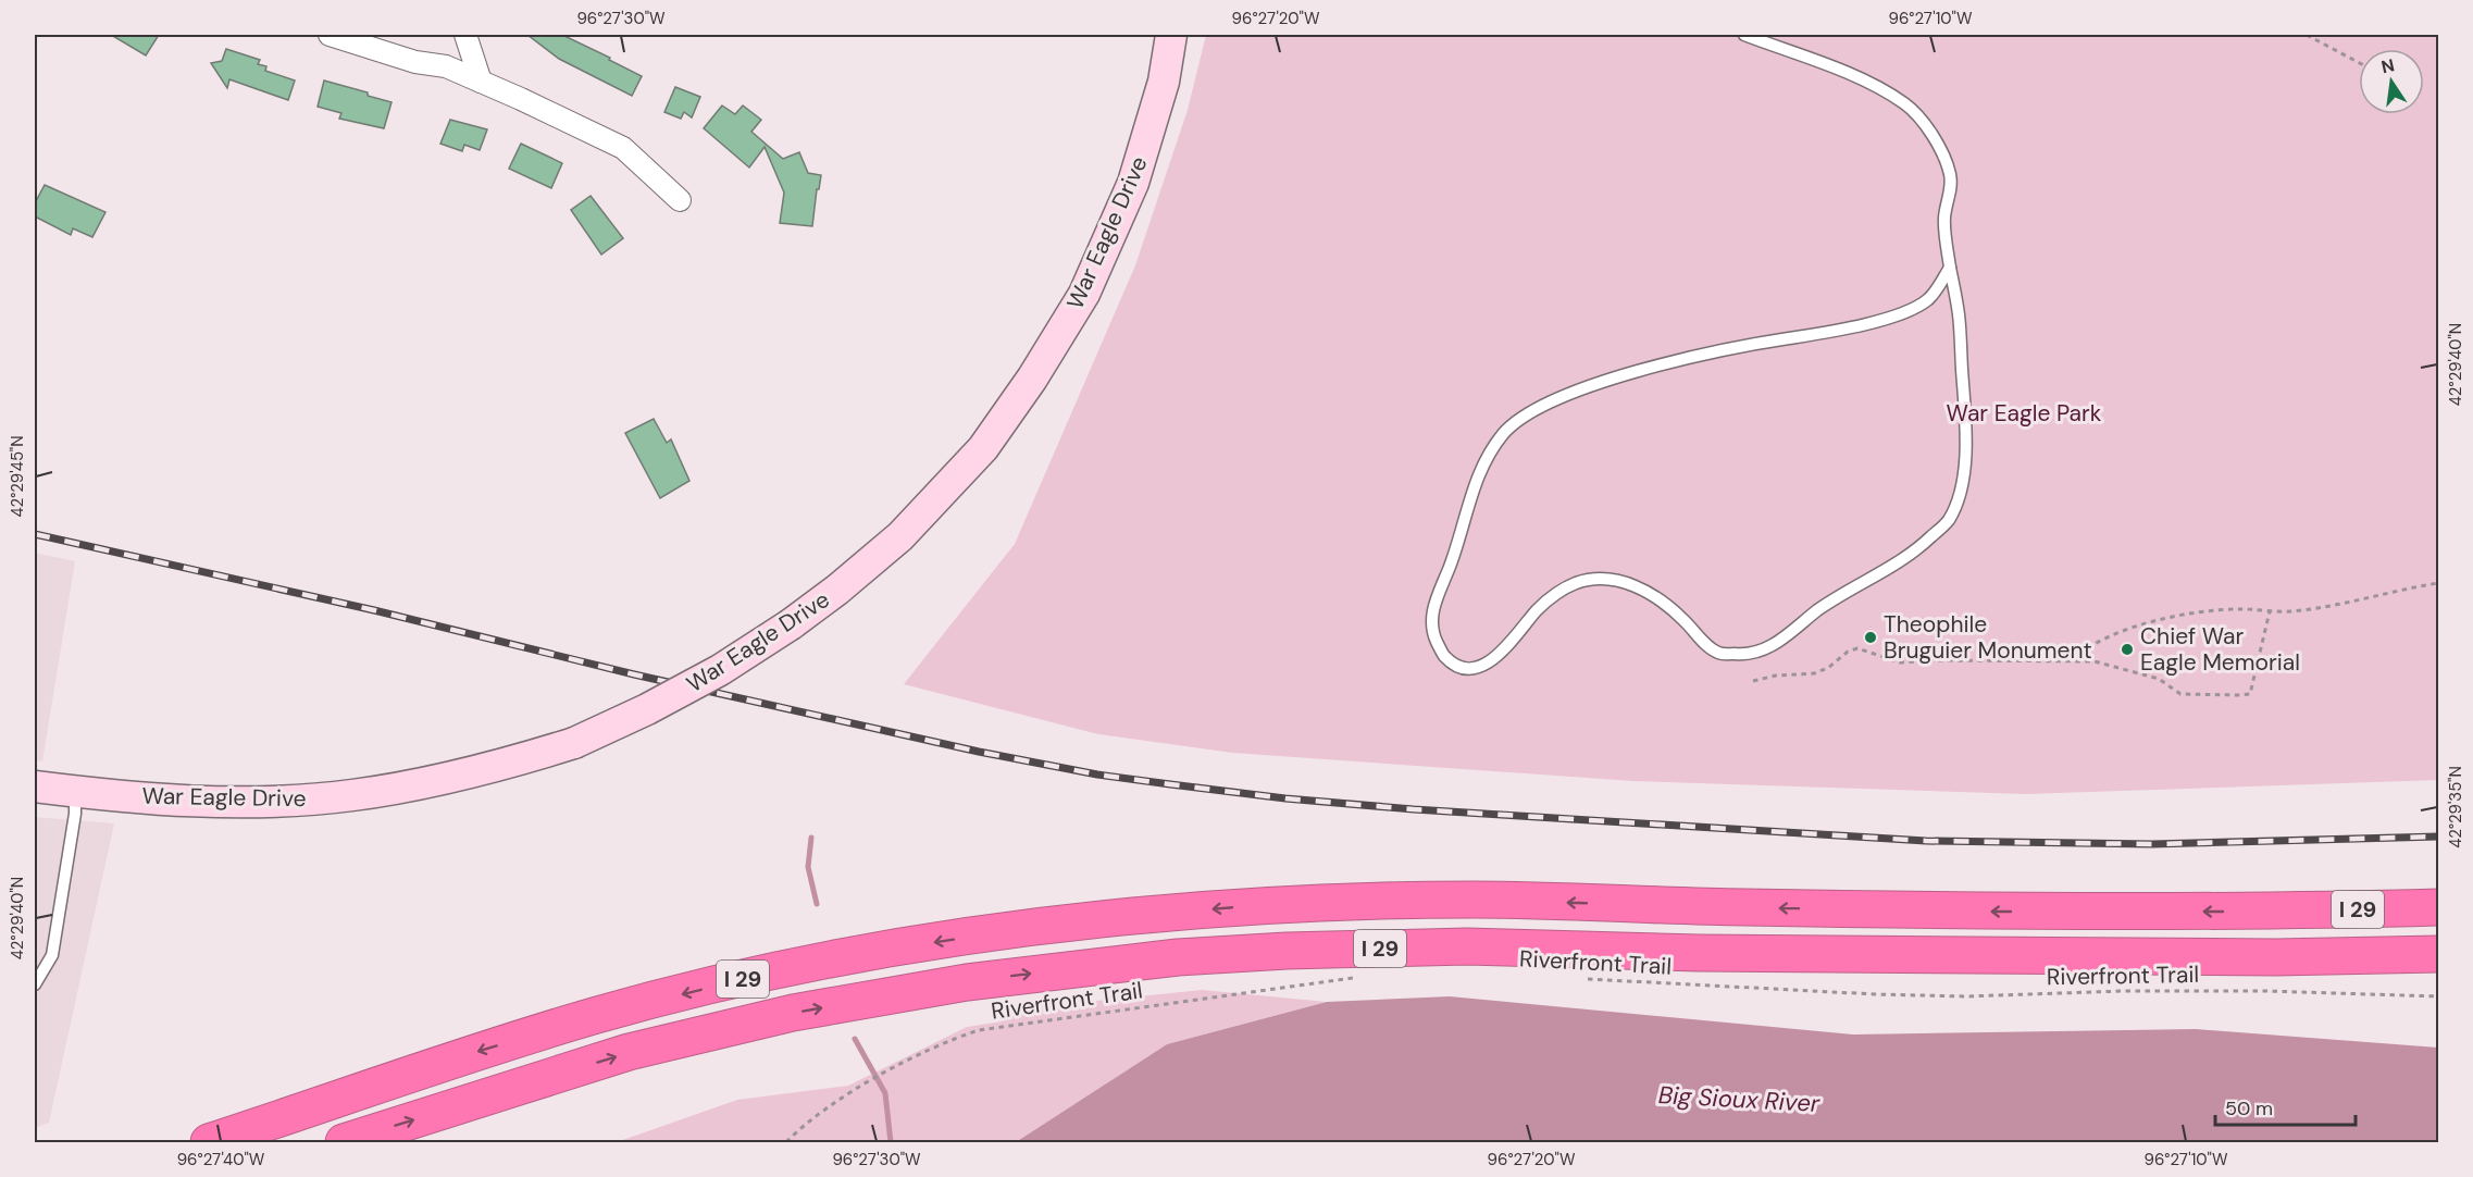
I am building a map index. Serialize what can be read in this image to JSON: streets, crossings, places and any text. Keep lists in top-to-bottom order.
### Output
{
  "streets": {
    "highway": ["I 29"],
    "main road": ["War Eagle Drive"],
    "path": ["Riverfront Trail"]
  },
  "water": ["Big Sioux River"],
  "parks": ["War Eagle Park"],
  "places": ["Theophile Bruguier Monument", "Chief War Eagle Memorial"],
  "scale_bar": "50 m",
  "north": "top",
  "coordinates": [
    "96°27'30\"W",
    "96°27'20\"W",
    "96°27'10\"W",
    "42°29'40\"N",
    "42°29'45\"N",
    "42°29'35\"N",
    "96°27'40\"W"
  ]
}
